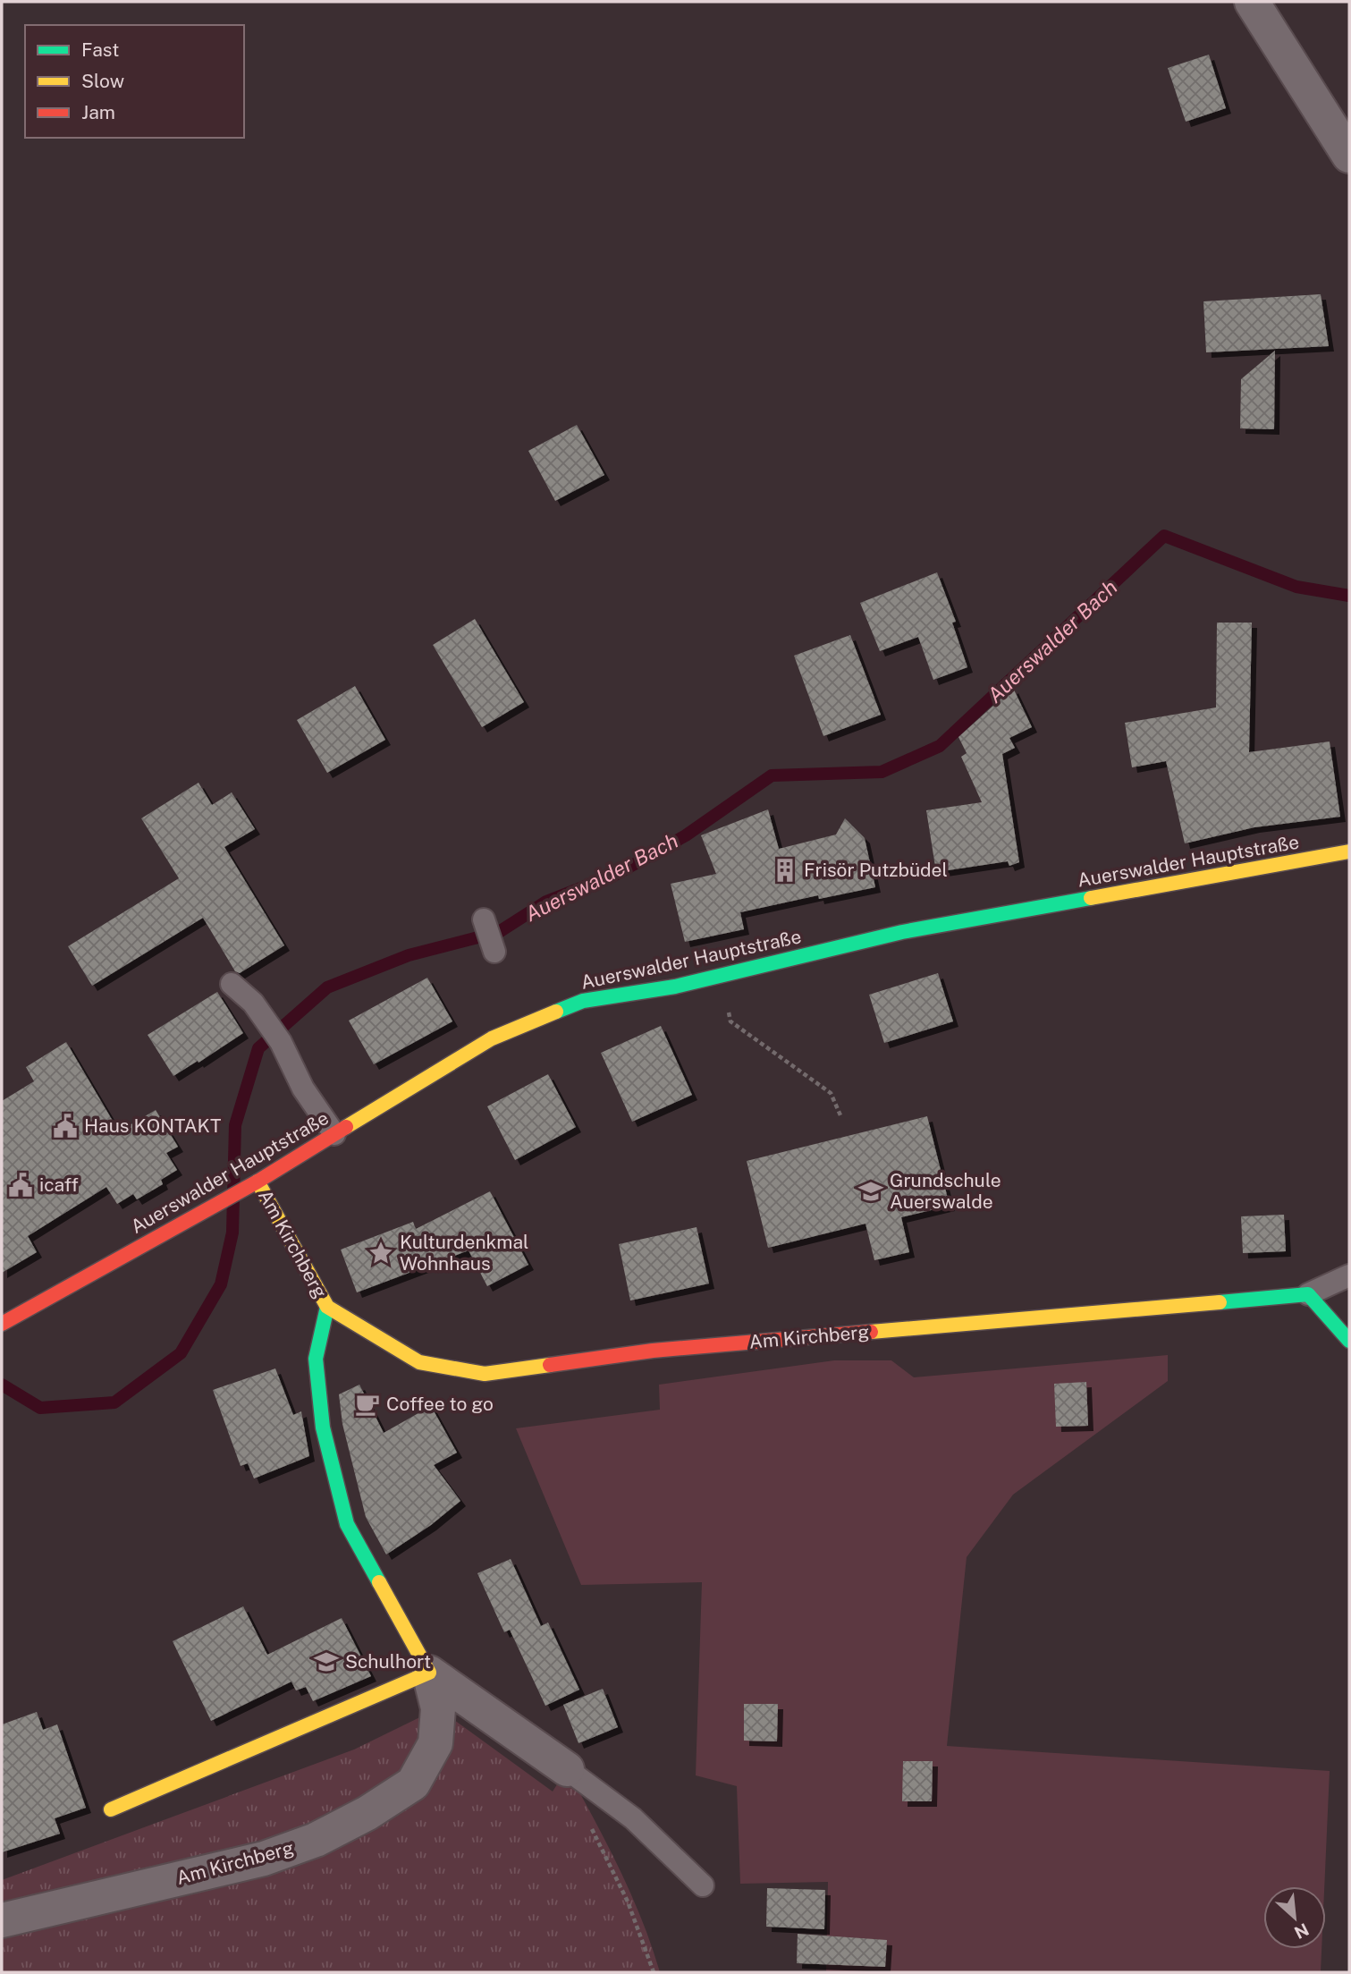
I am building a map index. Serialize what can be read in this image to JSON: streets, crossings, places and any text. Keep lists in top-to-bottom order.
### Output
{
  "streets": {
    "street": ["Auerswalder Hauptstraße", "Am Kirchberg"]
  },
  "crossings": [
    ["Auerswalder Hauptstraße", "Am Kirchberg"]
  ],
  "water": ["Auerswalder Bach"],
  "places": {
    "building": ["Frisör Putzbüdel"],
    "public building": ["Haus KONTAKT", "icaff"],
    "school or university": ["Grundschule Auerswalde", "Schulhort"],
    "place": ["Kulturdenkmal Wohnhaus"],
    "cafe": ["Coffee to go"]
  },
  "legend": ["Fast", "Slow", "Jam"],
  "north": "bottom right"
}
